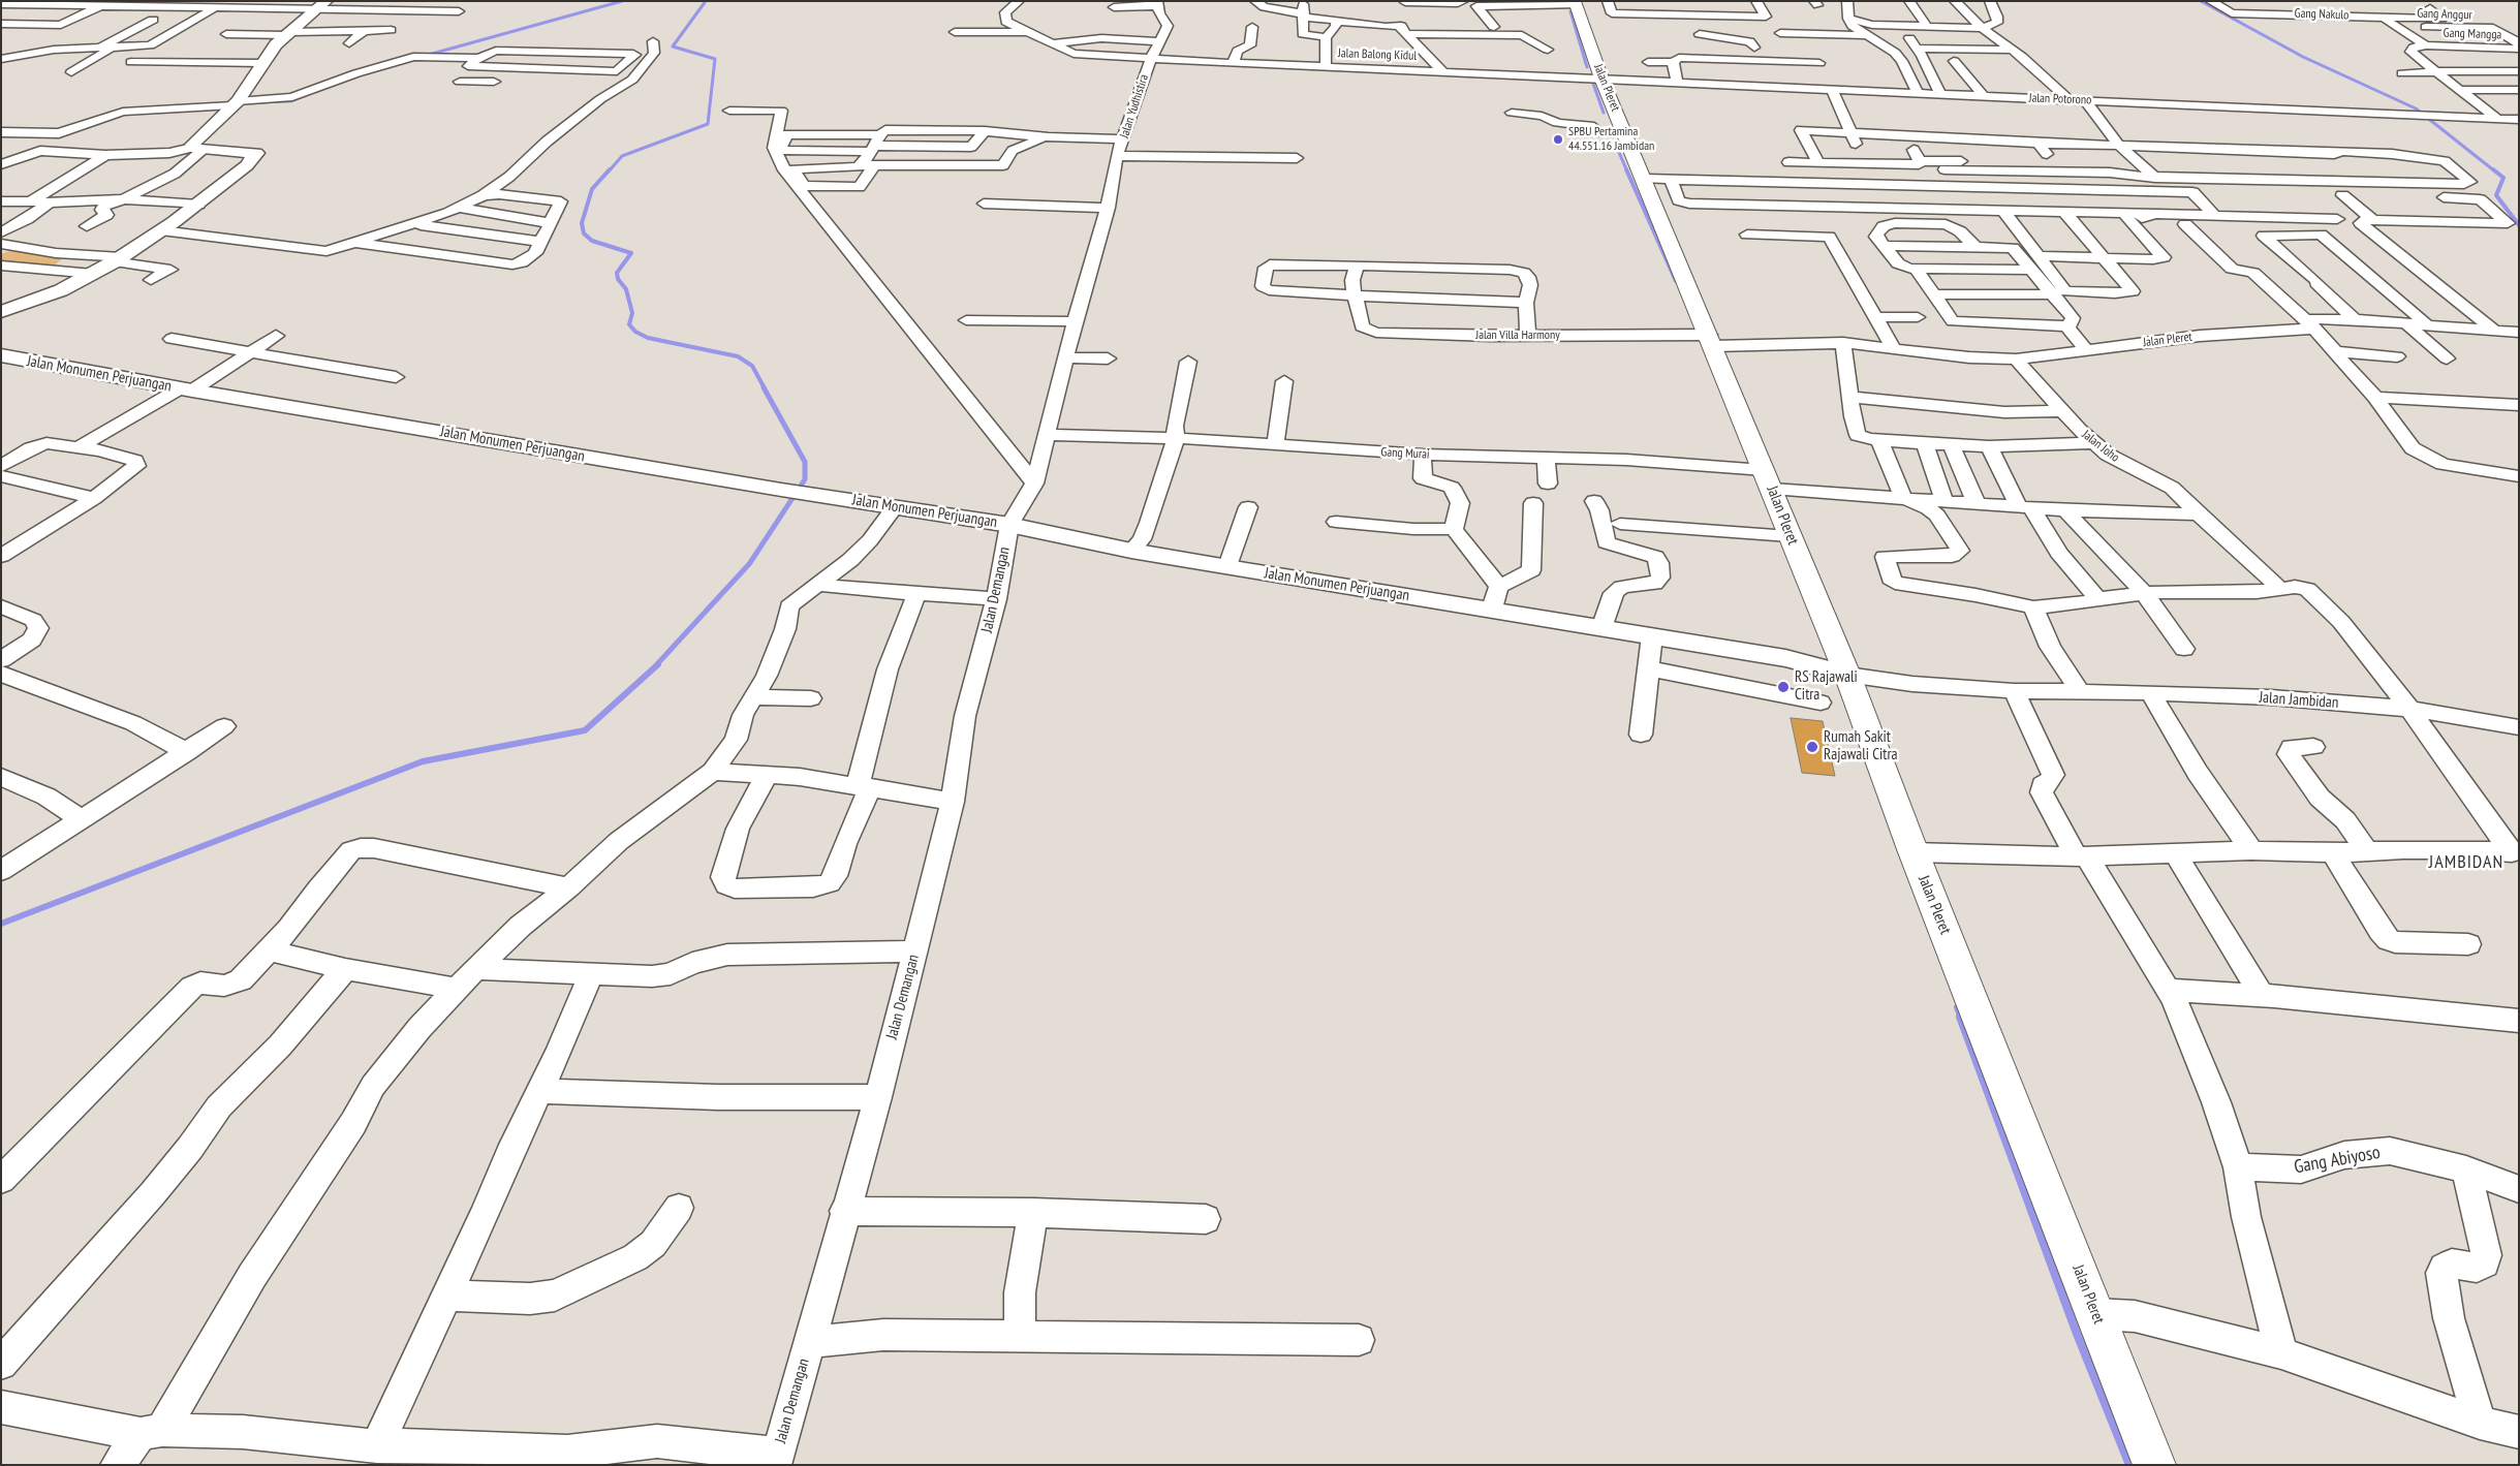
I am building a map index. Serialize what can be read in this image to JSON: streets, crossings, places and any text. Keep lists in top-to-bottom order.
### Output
{
  "streets": {
    "main road": ["Jalan Pleret"],
    "street": [
      "Gang Nakulo",
      "Gang Anggur",
      "Gang Mangga",
      "Jalan Balong Kidul",
      "Jalan Potorono",
      "Jalan Yudhistira",
      "Jalan Villa Harmony",
      "Jalan Monumen Perjuangan",
      "Jalan Joho",
      "Gang Murai",
      "Jalan Demangan",
      "Jalan Jambidan",
      "Gang Abiyoso"
    ]
  },
  "crossings": [
    ["Jalan Balong Kidul", "Jalan Pleret"],
    ["Jalan Balong Kidul", "Jalan Potorono"],
    ["Jalan Balong Kidul", "Jalan Yudhistira"],
    ["Jalan Pleret", "Jalan Potorono"],
    ["Jalan Pleret", "Jalan Villa Harmony"],
    ["Jalan Pleret", "Jalan Monumen Perjuangan"],
    ["Jalan Pleret", "Jalan Joho"],
    ["Jalan Pleret", "Gang Murai"],
    ["Jalan Pleret", "Jalan Jambidan"],
    ["Jalan Yudhistira", "Jalan Monumen Perjuangan"],
    ["Jalan Yudhistira", "Gang Murai"],
    ["Jalan Yudhistira", "Jalan Demangan"],
    ["Jalan Monumen Perjuangan", "Jalan Demangan"],
    ["Jalan Monumen Perjuangan", "Jalan Jambidan"],
    ["Jalan Joho", "Gang Murai"]
  ],
  "districts": ["JAMBIDAN"],
  "places": ["SPBU Pertamina 44.551.16 Jambidan", "RS Rajawali Citra", "Rumah Sakit Rajawali Citra"]
}
